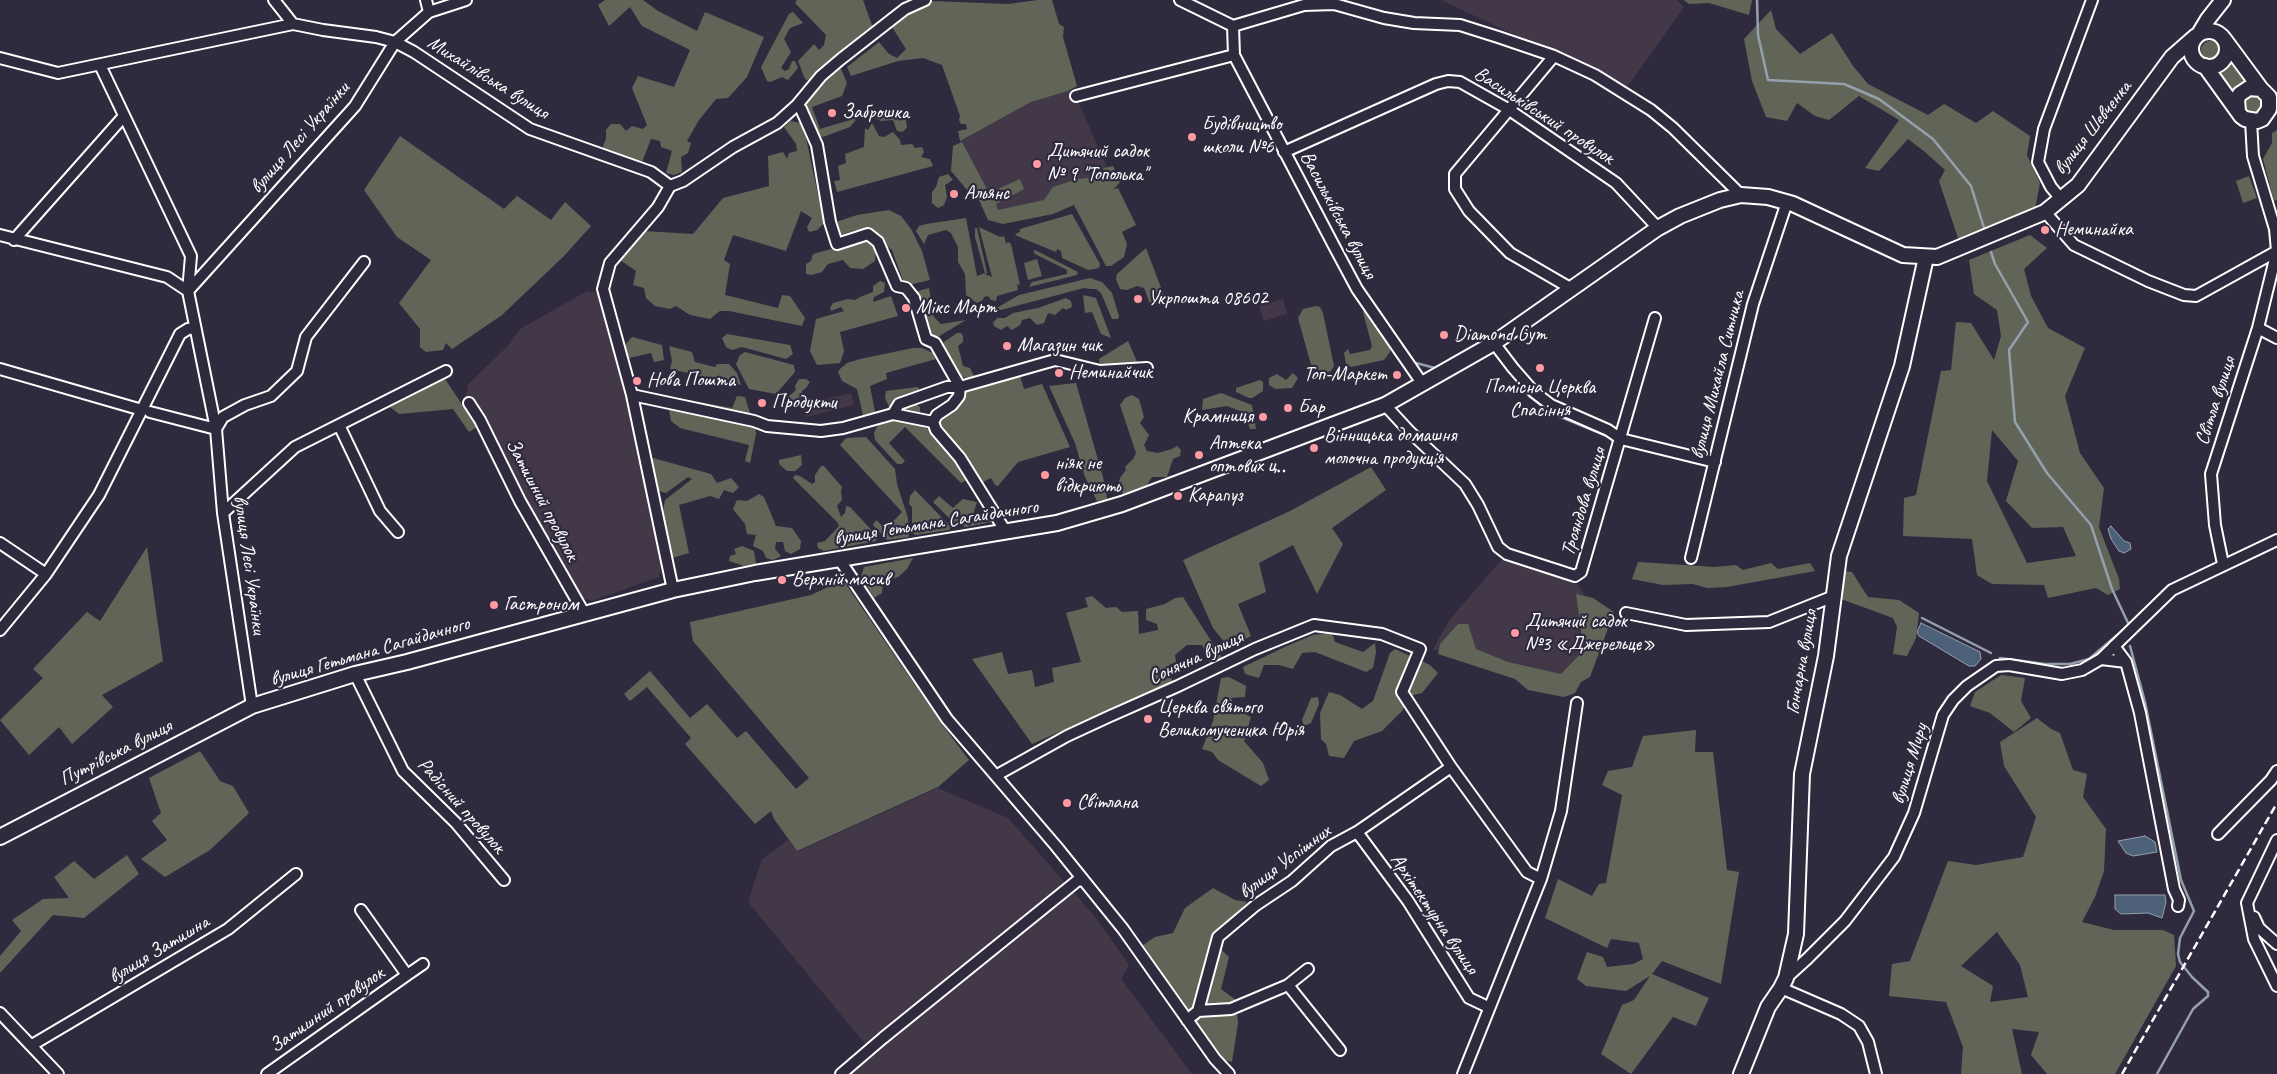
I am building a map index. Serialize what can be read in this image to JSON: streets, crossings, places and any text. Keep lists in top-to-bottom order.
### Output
{
  "streets": {
    "main road": [
      "вулиця Шевченка",
      "вулиця Гетьмана Сагайдачного",
      "Гончарна вулиця",
      "Путрівська вулиця"
    ],
    "street": [
      "Михайлівська вулиця",
      "Васильківський провулок",
      "вулиця Лесі Українки",
      "Васильківська вулиця",
      "вулиця Михайла Ситника",
      "Світла вулиця",
      "Затишний провулок",
      "Трояндова вулиця",
      "Сонячна вулиця",
      "вулиця Миру",
      "Радісний провулок",
      "вулиця Успішних",
      "Архітектурна вулиця",
      "вулиця Затишна"
    ]
  },
  "crossings": [
    ["Михайлівська вулиця", "вулиця Лесі Українки"],
    ["Васильківський провулок", "Васильківська вулиця"],
    ["Васильківський провулок", "вулиця Гетьмана Сагайдачного"],
    ["вулиця Шевченка", "вулиця Гетьмана Сагайдачного"],
    ["вулиця Шевченка", "Гончарна вулиця"],
    ["вулиця Лесі Українки", "вулиця Гетьмана Сагайдачного"],
    ["вулиця Лесі Українки", "Путрівська вулиця"],
    ["Васильківська вулиця", "вулиця Гетьмана Сагайдачного"],
    ["вулиця Михайла Ситника", "вулиця Гетьмана Сагайдачного"],
    ["Світла вулиця", "вулиця Миру"],
    ["Затишний провулок", "вулиця Гетьмана Сагайдачного"],
    ["Трояндова вулиця", "вулиця Гетьмана Сагайдачного"],
    ["вулиця Гетьмана Сагайдачного", "Гончарна вулиця"],
    ["вулиця Гетьмана Сагайдачного", "Путрівська вулиця"],
    ["вулиця Гетьмана Сагайдачного", "Радісний провулок"],
    ["Сонячна вулиця", "вулиця Успішних"],
    ["Гончарна вулиця", "вулиця Миру"],
    ["вулиця Успішних", "Архітектурна вулиця"]
  ],
  "places": [
    "Заброшка",
    "Будівництво школи №6",
    "Дитячий садок № 9 \"Тополька\"",
    "Альянс",
    "Неминайка",
    "Укрпошта 08602",
    "Мікс Март",
    "Diamond Gym",
    "Магазин чик",
    "Помісна Церква Спасіння",
    "Неминайчик",
    "Топ-Маркет",
    "Нова Пошта",
    "Продукти",
    "Бар",
    "Крамниця",
    "Вінницька домашня молочна продукція",
    "Аптека оптових ц‥",
    "ніяк не відкриють",
    "Карапуз",
    "Верхній масив",
    "Гастроном",
    "Дитячий садок №3 «Джерельце»",
    "Церква святого Великомученика Юрія",
    "Світлана"
  ]
}
